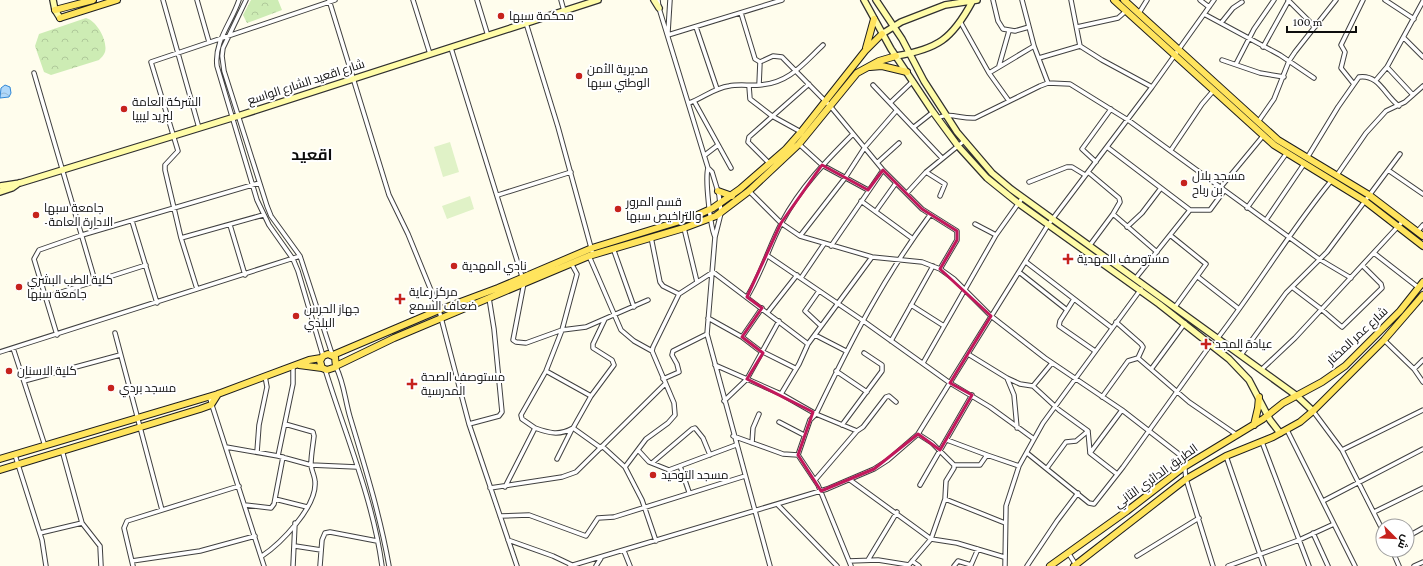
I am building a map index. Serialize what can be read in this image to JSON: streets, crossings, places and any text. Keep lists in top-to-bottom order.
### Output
{
  "streets": {
    "main road": ["شارع اقعيد الشارع الواسع", "شارع عمر المختار", "الطريق الدائري الثاني"]
  },
  "crossings": [
    ["شارع عمر المختار", "الطريق الدائري الثاني"]
  ],
  "districts": ["اقعيد"],
  "places": {
    "other": [
      "محكمة سبها",
      "مديرية الأمن الوطني سبها",
      "الشركة العامة لبريد ليبيا",
      "مسجد بلال بن رباح",
      "قسم المرور والتراخيص سبها",
      "جامعة سبها -الادارة العامة",
      "نادي المهدية",
      "كلية الطب البشري جامعة سبها",
      "جهاز الحرس البلدي",
      "كلية الاسنان",
      "مسجد بردي",
      "مسجد التوحيد"
    ],
    "health": [
      "مستوصف المهدية",
      "مركز رعاية ضعاف السمع",
      "عيادة المجد",
      "مستوصف الصحة المدرسية"
    ]
  },
  "scale_bar": "100 m",
  "north": "bottom right"
}
